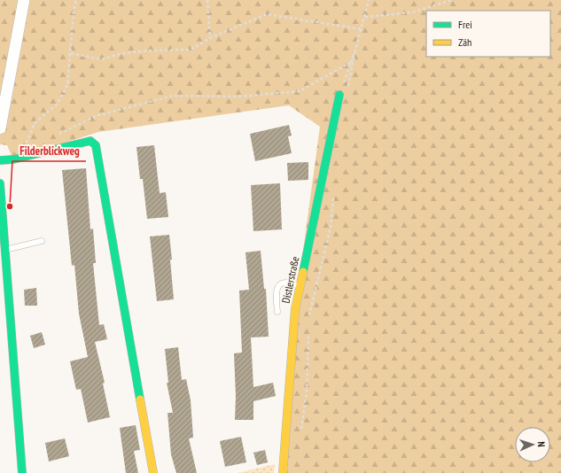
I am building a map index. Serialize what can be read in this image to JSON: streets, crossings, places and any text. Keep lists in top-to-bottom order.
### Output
{
  "streets": {
    "street": ["Distlerstraße"]
  },
  "places": ["Filderblickweg"],
  "legend": ["Frei", "Zäh"],
  "north": "right"
}
